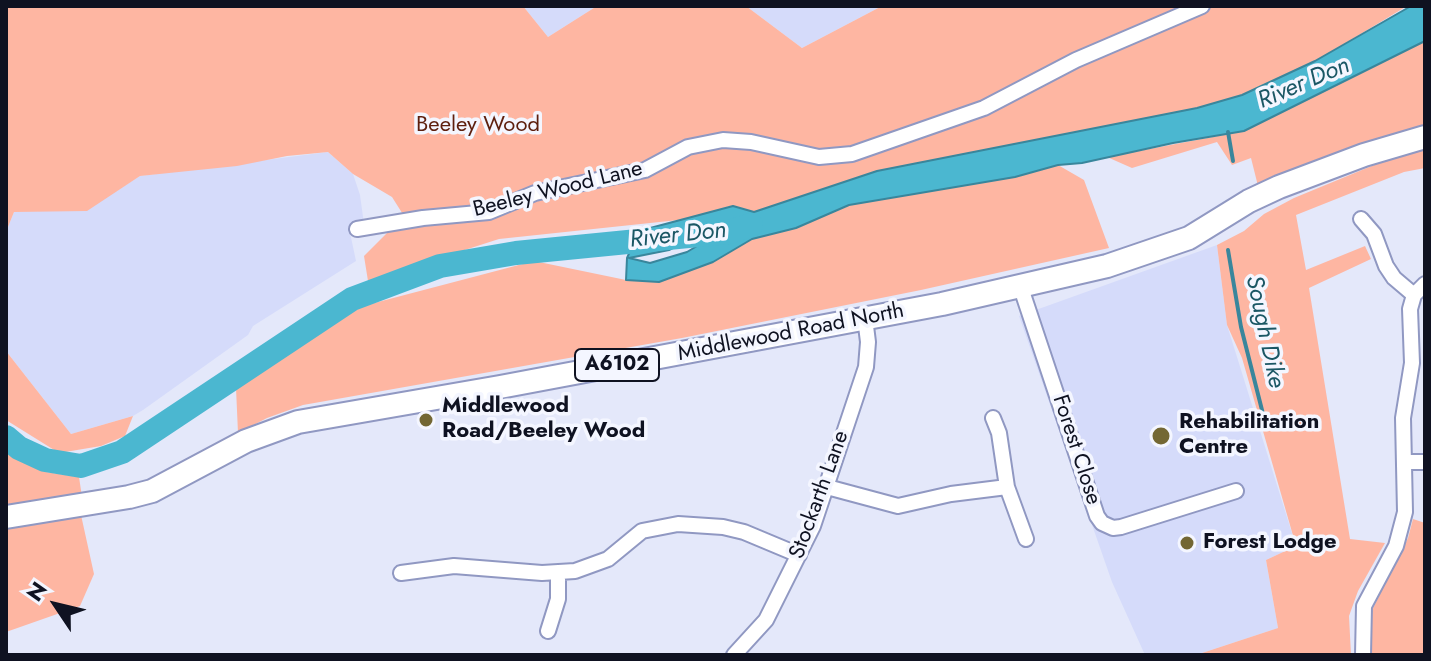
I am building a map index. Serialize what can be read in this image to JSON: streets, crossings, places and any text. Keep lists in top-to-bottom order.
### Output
{
  "streets": {
    "main road": ["Middlewood Road North", "A6102"],
    "street": ["Beeley Wood Lane", "Forest Close", "Stockarth Lane"]
  },
  "crossings": [
    ["Middlewood Road North", "Forest Close"],
    ["Middlewood Road North", "Stockarth Lane"]
  ],
  "water": ["River Don", "Sough Dike"],
  "parks": ["Beeley Wood"],
  "places": ["Middlewood Road/Beeley Wood", "Rehabilitation Centre", "Forest Lodge"],
  "north": "top left"
}
